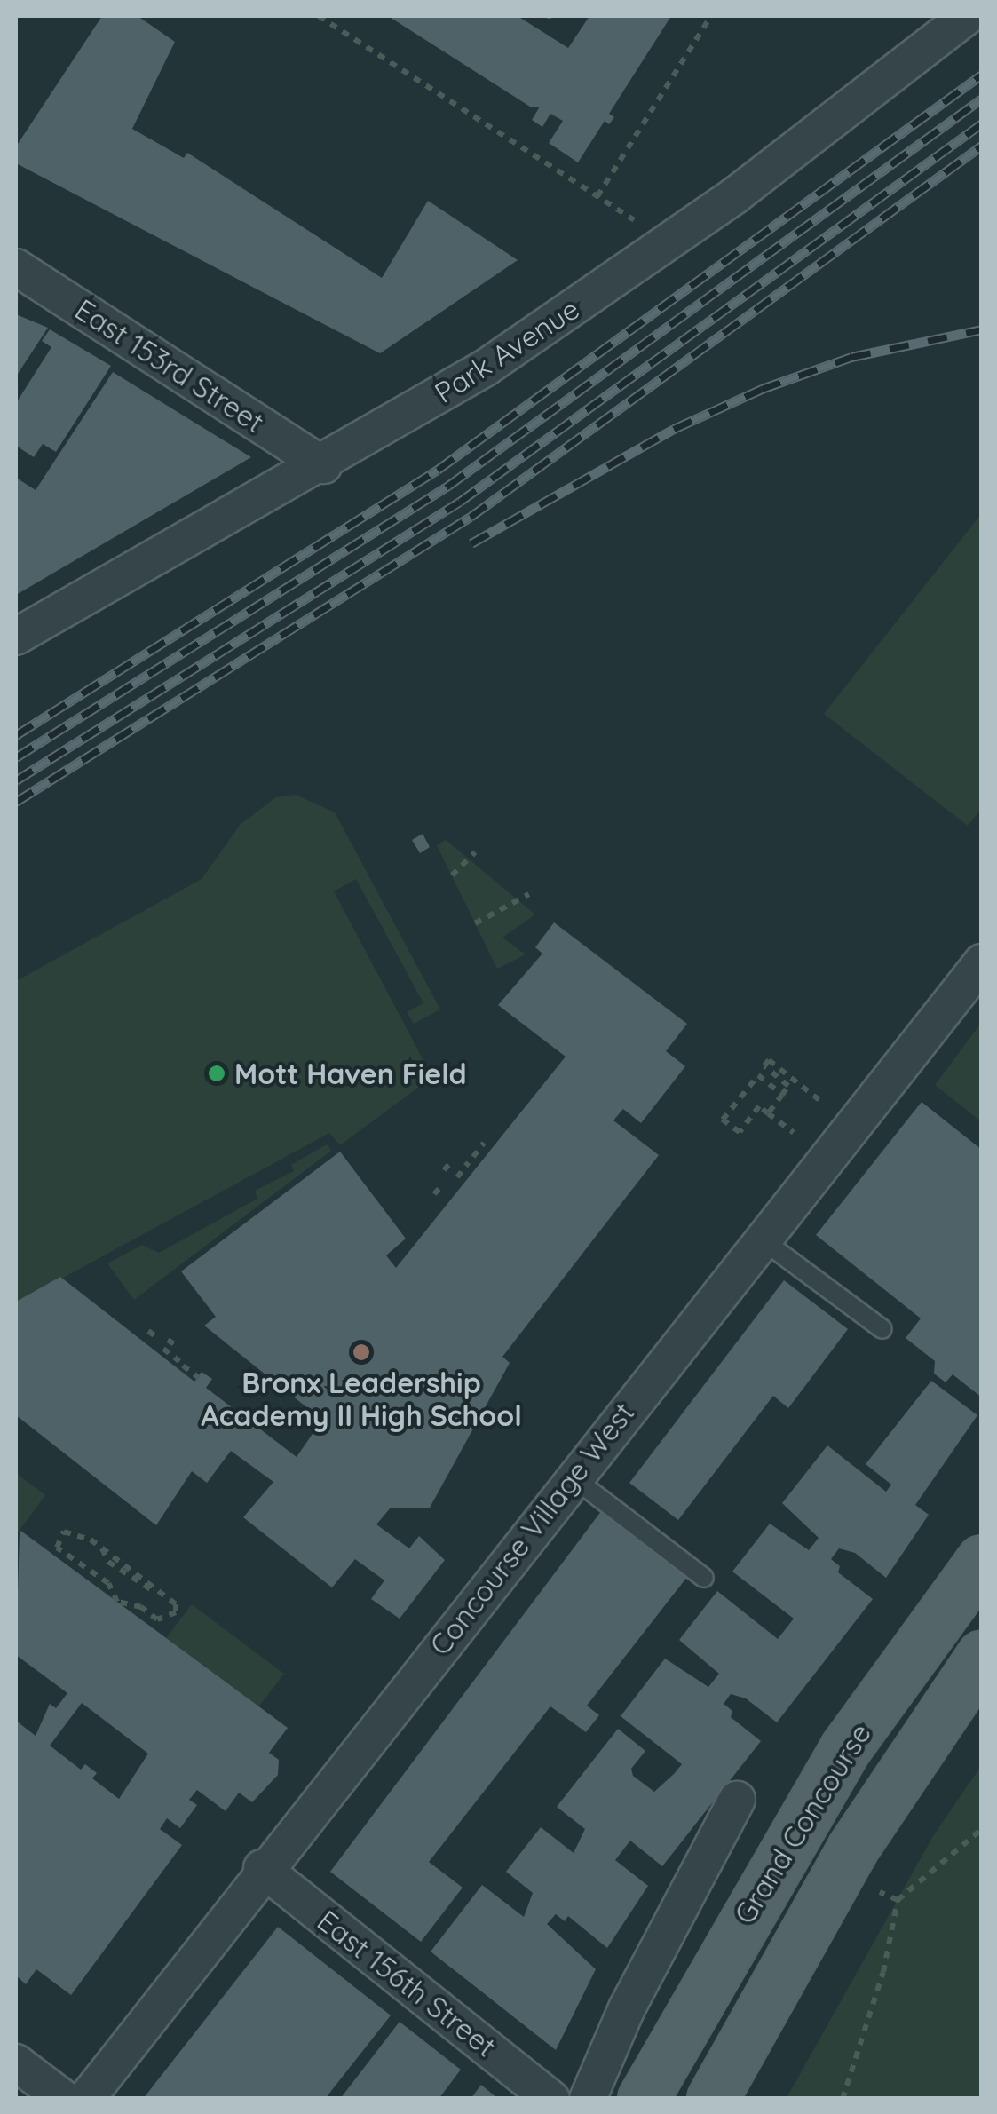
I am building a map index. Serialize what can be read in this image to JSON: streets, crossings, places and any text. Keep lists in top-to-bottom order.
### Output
{
  "streets": {
    "main road": ["Grand Concourse"],
    "street": [
      "Park Avenue",
      "East 153rd Street",
      "Concourse Village West",
      "East 156th Street"
    ]
  },
  "crossings": [
    ["Park Avenue", "East 153rd Street"],
    ["Concourse Village West", "East 156th Street"]
  ],
  "places": ["Mott Haven Field", "Bronx Leadership Academy II High School"]
}
